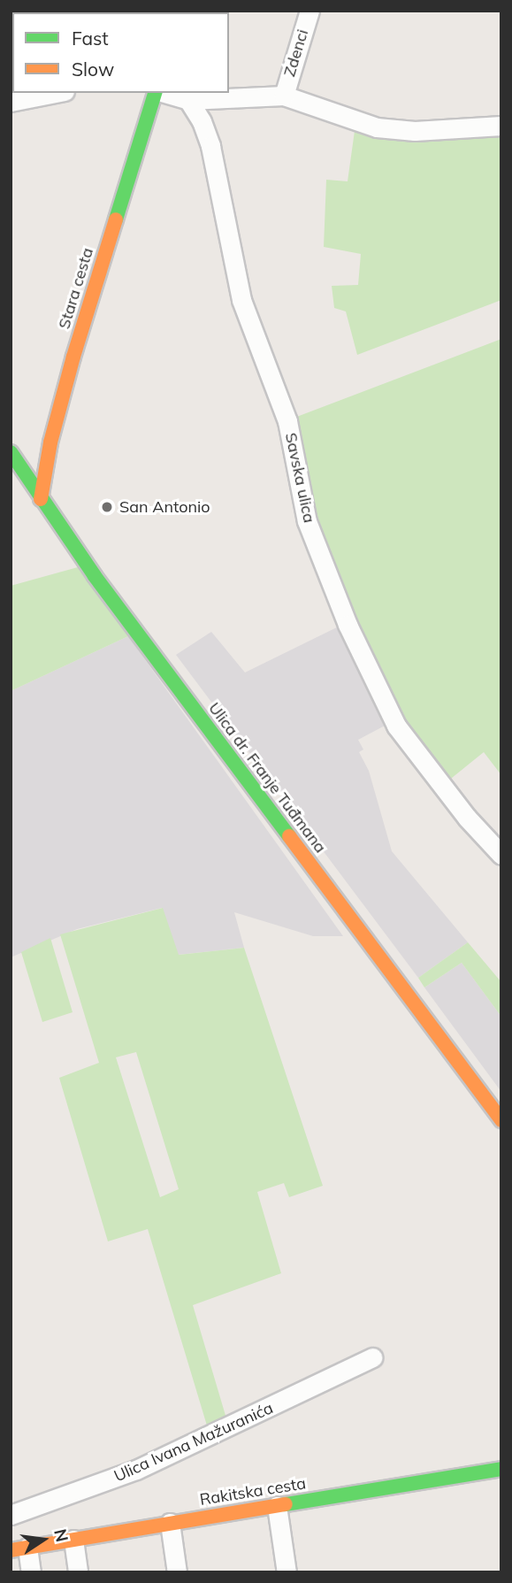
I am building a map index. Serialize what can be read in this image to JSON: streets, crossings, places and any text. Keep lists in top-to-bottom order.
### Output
{
  "streets": {
    "main road": ["Stara cesta", "Ulica dr. Franje Tuđmana", "Rakitska cesta"],
    "street": ["Zdenci", "Savska ulica", "Ulica Ivana Mažuranića"]
  },
  "crossings": [
    ["Stara cesta", "Ulica dr. Franje Tuđmana"]
  ],
  "places": ["San Antonio"],
  "legend": ["Fast", "Slow"],
  "north": "right"
}
